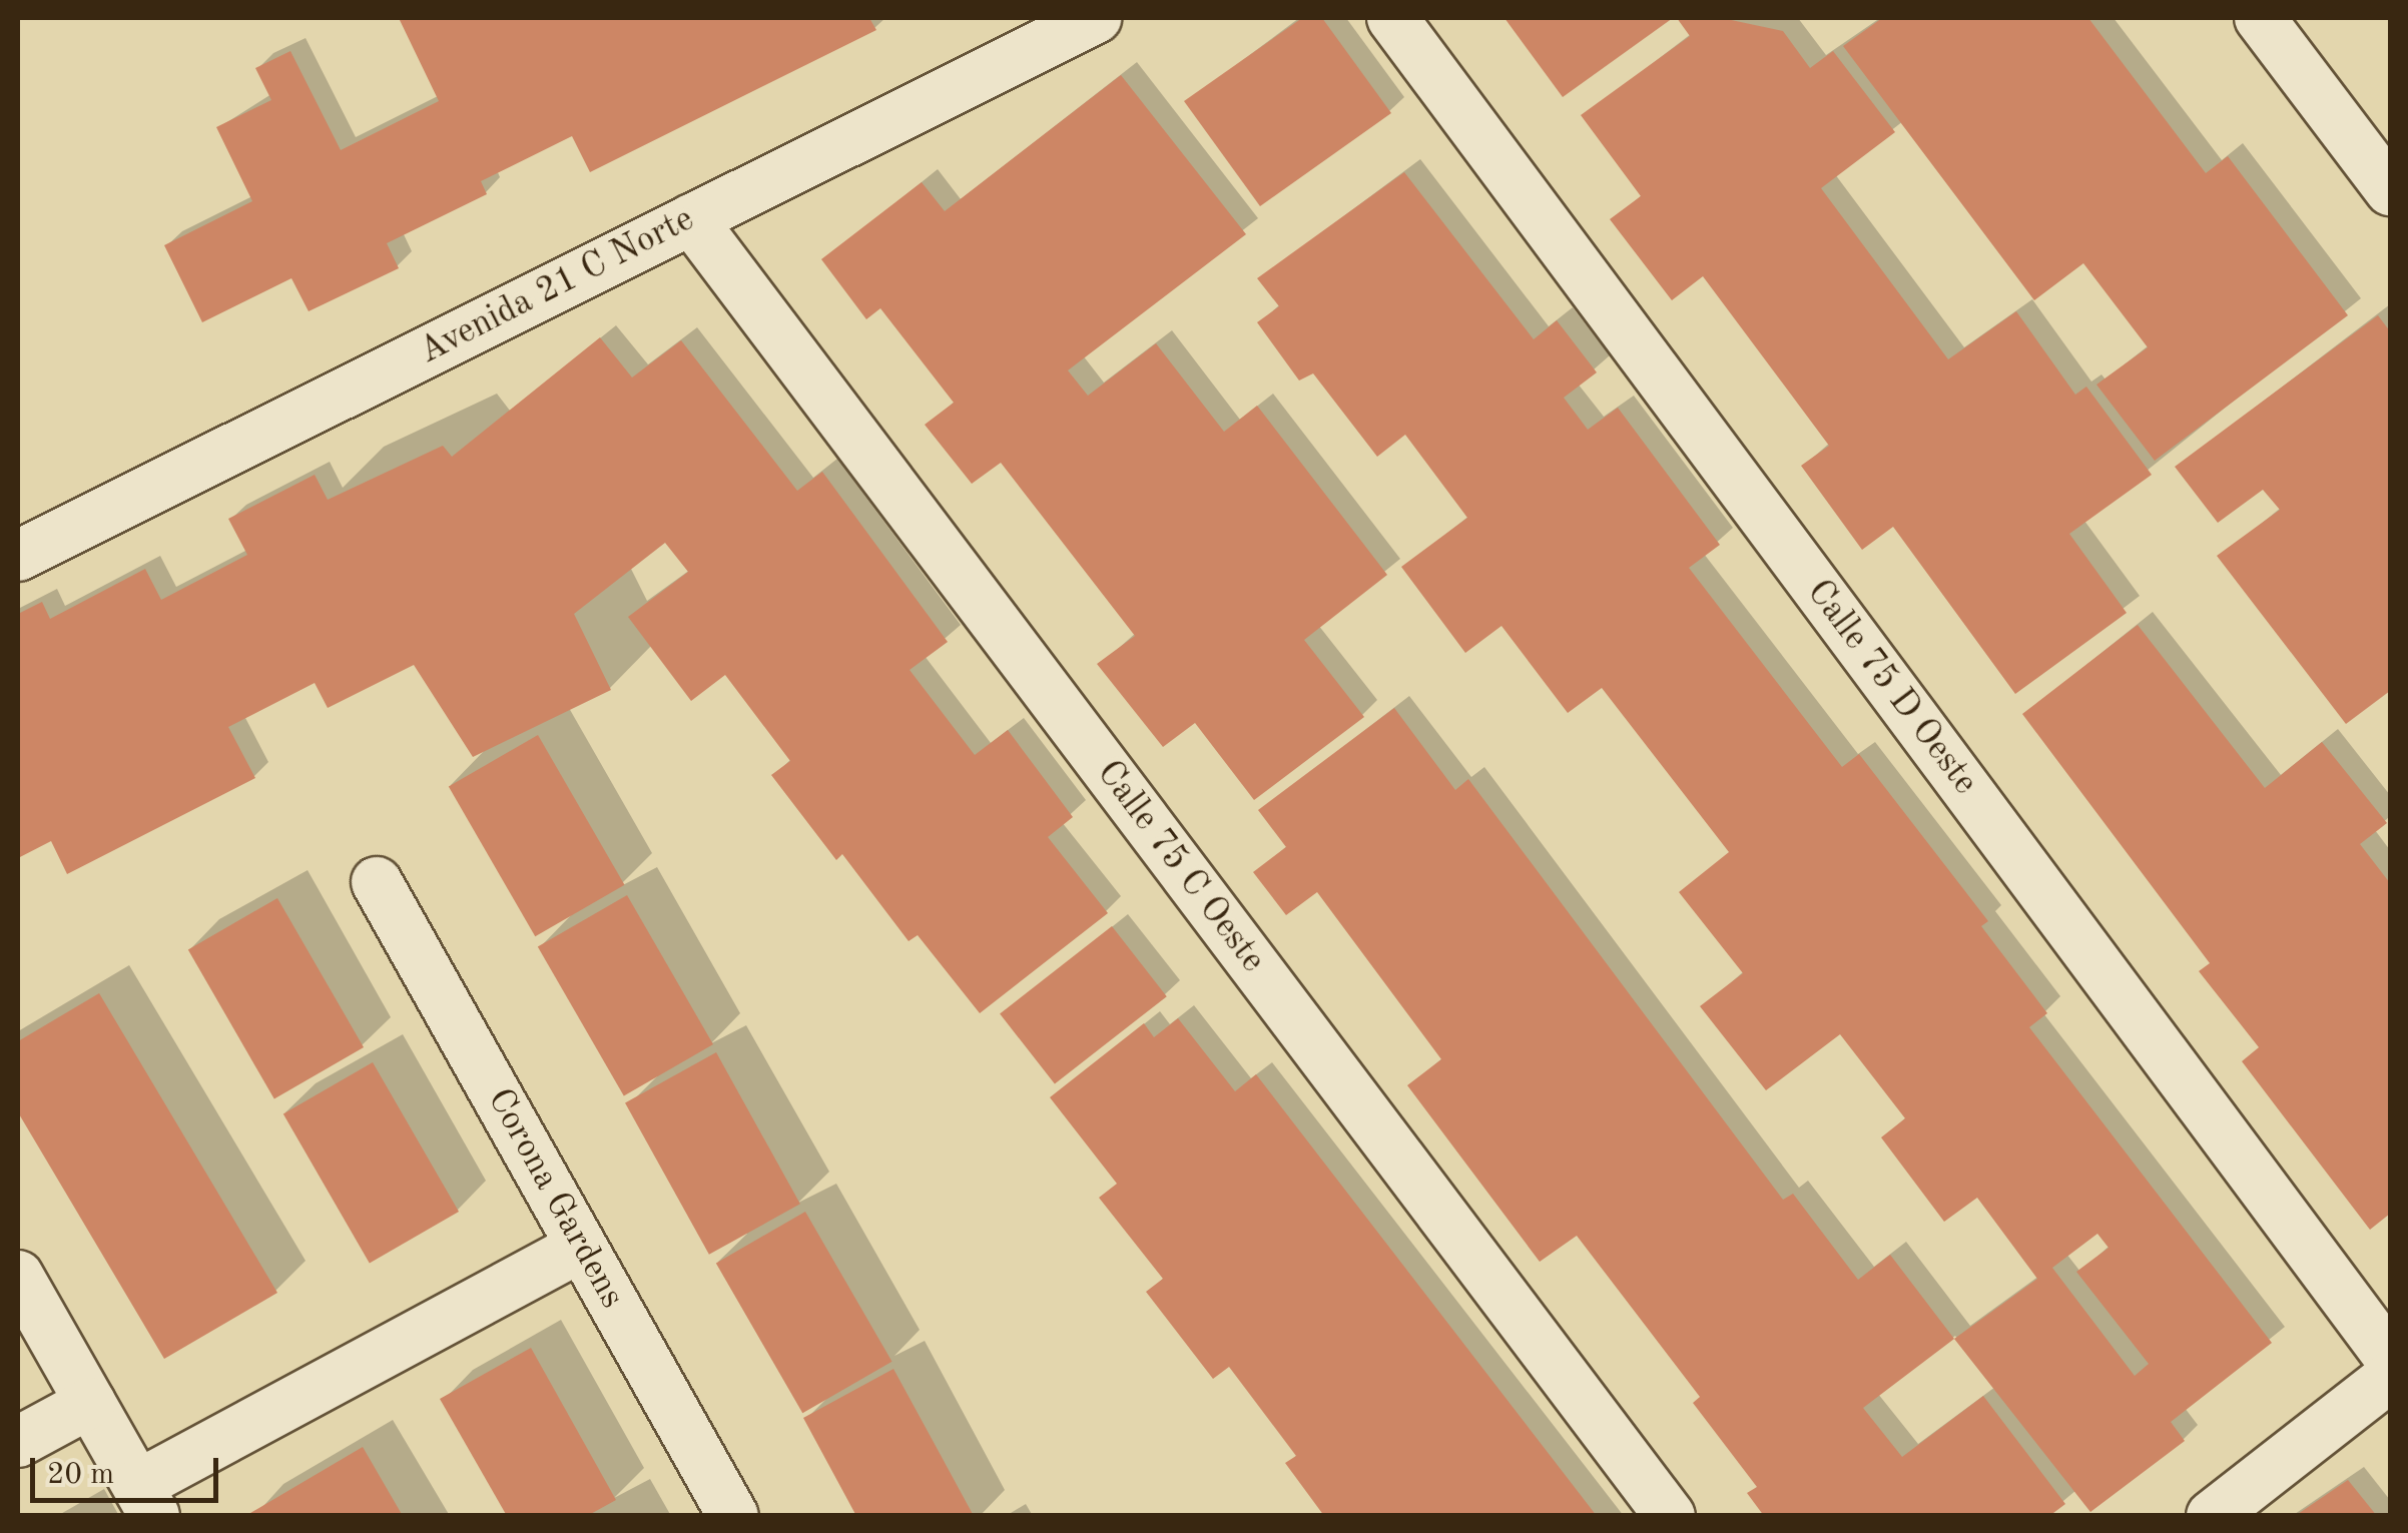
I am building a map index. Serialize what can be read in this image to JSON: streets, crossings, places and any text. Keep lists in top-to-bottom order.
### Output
{
  "streets": {
    "street": [
      "Avenida 21 C Norte",
      "Calle 75 D Oeste",
      "Calle 75 C Oeste",
      "Corona Gardens"
    ]
  },
  "crossings": [
    ["Avenida 21 C Norte", "Calle 75 C Oeste"]
  ],
  "scale_bar": "20 m"
}
